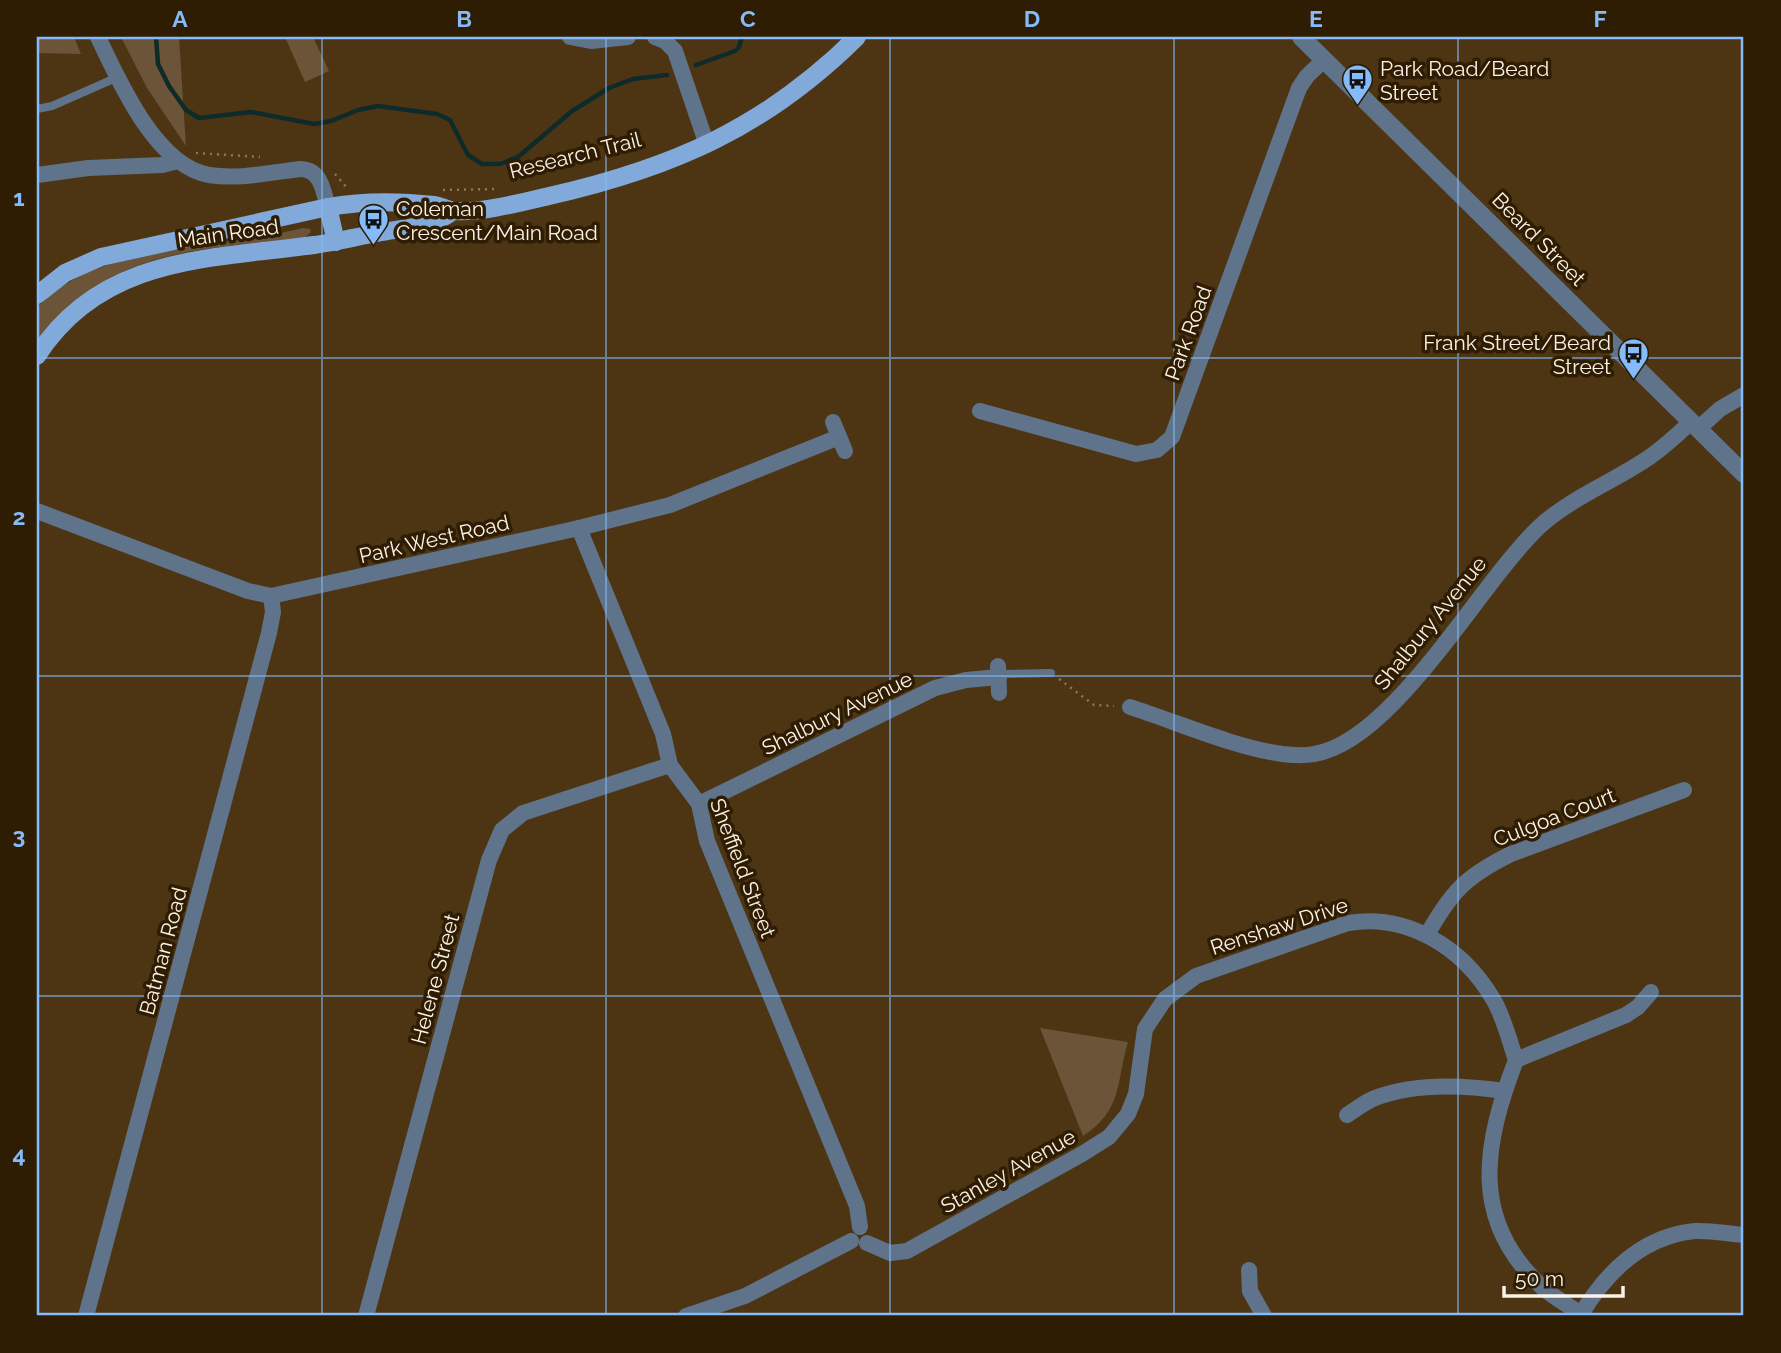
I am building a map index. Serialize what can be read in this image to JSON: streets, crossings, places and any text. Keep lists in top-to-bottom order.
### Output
{
  "streets": {
    "main road": ["Main Road"],
    "street": [
      "Beard Street",
      "Park Road",
      "Park West Road",
      "Shalbury Avenue",
      "Culgoa Court",
      "Sheffield Street",
      "Renshaw Drive",
      "Batman Road",
      "Helene Street",
      "Stanley Avenue"
    ],
    "path": ["Research Trail"]
  },
  "crossings": [
    ["Beard Street", "Park Road"],
    ["Beard Street", "Shalbury Avenue"],
    ["Park West Road", "Sheffield Street"],
    ["Park West Road", "Batman Road"],
    ["Shalbury Avenue", "Sheffield Street"],
    ["Culgoa Court", "Renshaw Drive"],
    ["Sheffield Street", "Helene Street"],
    ["Sheffield Street", "Stanley Avenue"],
    ["Renshaw Drive", "Stanley Avenue"]
  ],
  "places": {
    "bus stop": ["Park Road/Beard Street", "Coleman Crescent/Main Road", "Frank Street/Beard Street"]
  },
  "scale_bar": "50 m",
  "grid": {
    "columns": [
      "A",
      "B",
      "C",
      "D",
      "E",
      "F"
    ],
    "rows": [
      "1",
      "2",
      "3",
      "4"
    ]
  }
}
